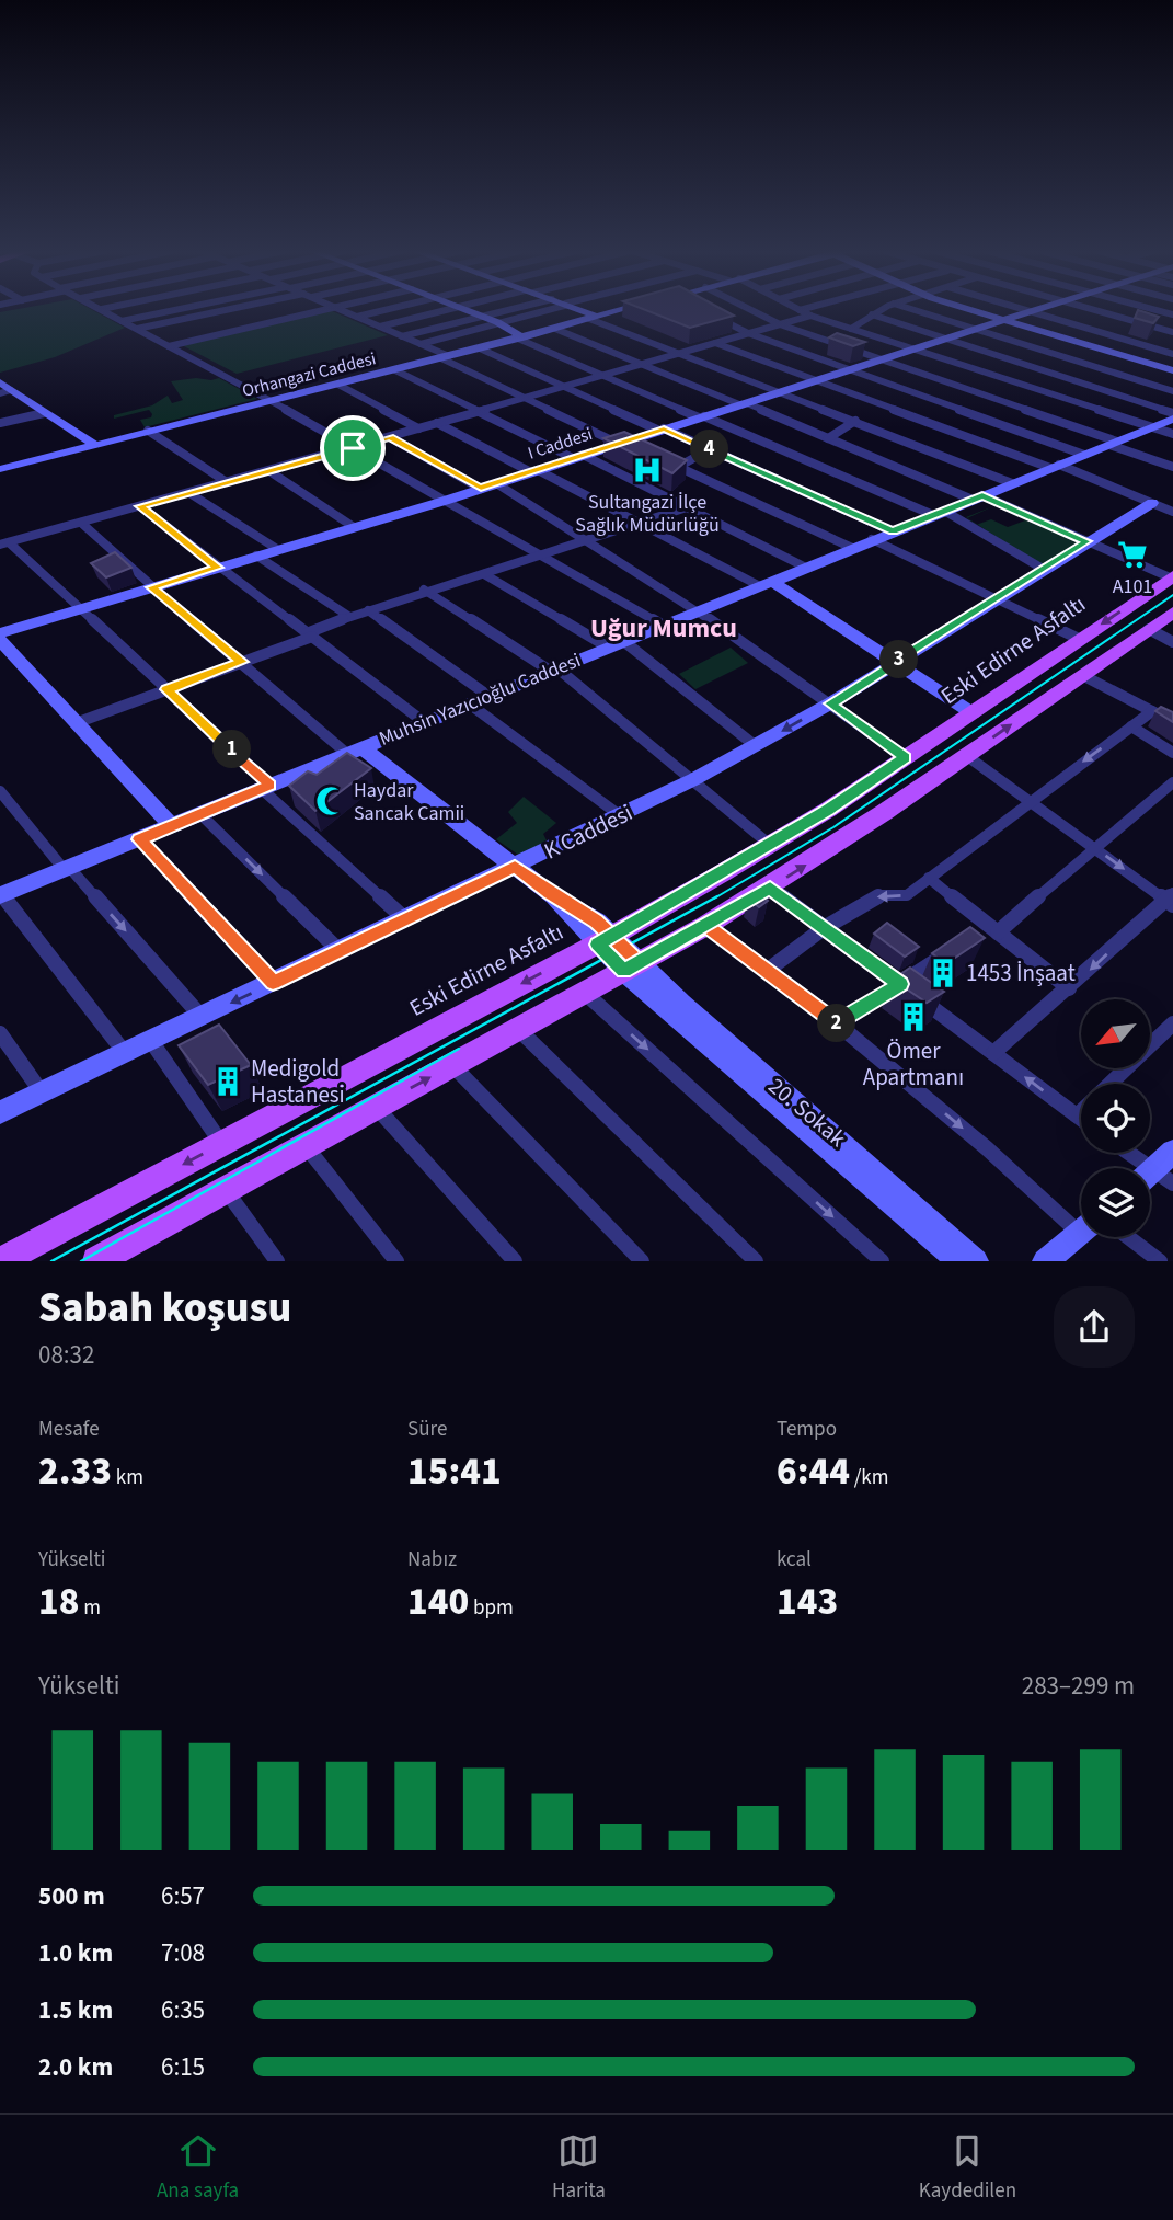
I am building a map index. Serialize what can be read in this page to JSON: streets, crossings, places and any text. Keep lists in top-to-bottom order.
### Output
{
  "streets": {
    "main road": ["Eski Edirne Asfaltı"],
    "street": [
      "Orhangazi Caddesi",
      "I Caddesi",
      "Muhsin Yazıcıoğlu Caddesi",
      "K Caddesi",
      "20. Sokak"
    ]
  },
  "crossings": [
    ["Eski Edirne Asfaltı", "20. Sokak"],
    ["Muhsin Yazıcıoğlu Caddesi", "20. Sokak"],
    ["K Caddesi", "20. Sokak"]
  ],
  "districts": ["Uğur Mumcu"],
  "places": {
    "hospital": ["Sultangazi İlçe Sağlık Müdürlüğü"],
    "supermarket": ["A101"],
    "mosque": ["Haydar Sancak Camii"],
    "building": ["1453 İnşaat", "Ömer Apartmanı", "Medigold Hastanesi"]
  },
  "north": "bottom left",
  "page": {
    "pins": [
      "4",
      "3",
      "1",
      "2"
    ],
    "heading": ["Sabah koşusu", "08:32"],
    "stats": [
      ["Mesafe", "2.33 km"],
      ["Süre", "15:41"],
      ["Tempo", "6:44 /km"],
      ["Yükselti", "18 m"],
      ["Nabız", "140 bpm"],
      ["kcal", "143"]
    ],
    "chart": ["Yükselti", "283–299 m"],
    "list": [
      {
        "name": "500 m",
        "note": "6:57"
      },
      {
        "name": "1.0 km",
        "note": "7:08"
      },
      {
        "name": "1.5 km",
        "note": "6:35"
      },
      {
        "name": "2.0 km",
        "note": "6:15"
      }
    ],
    "tabs": ["Ana sayfa", "Harita", "Kaydedilen"]
  }
}
